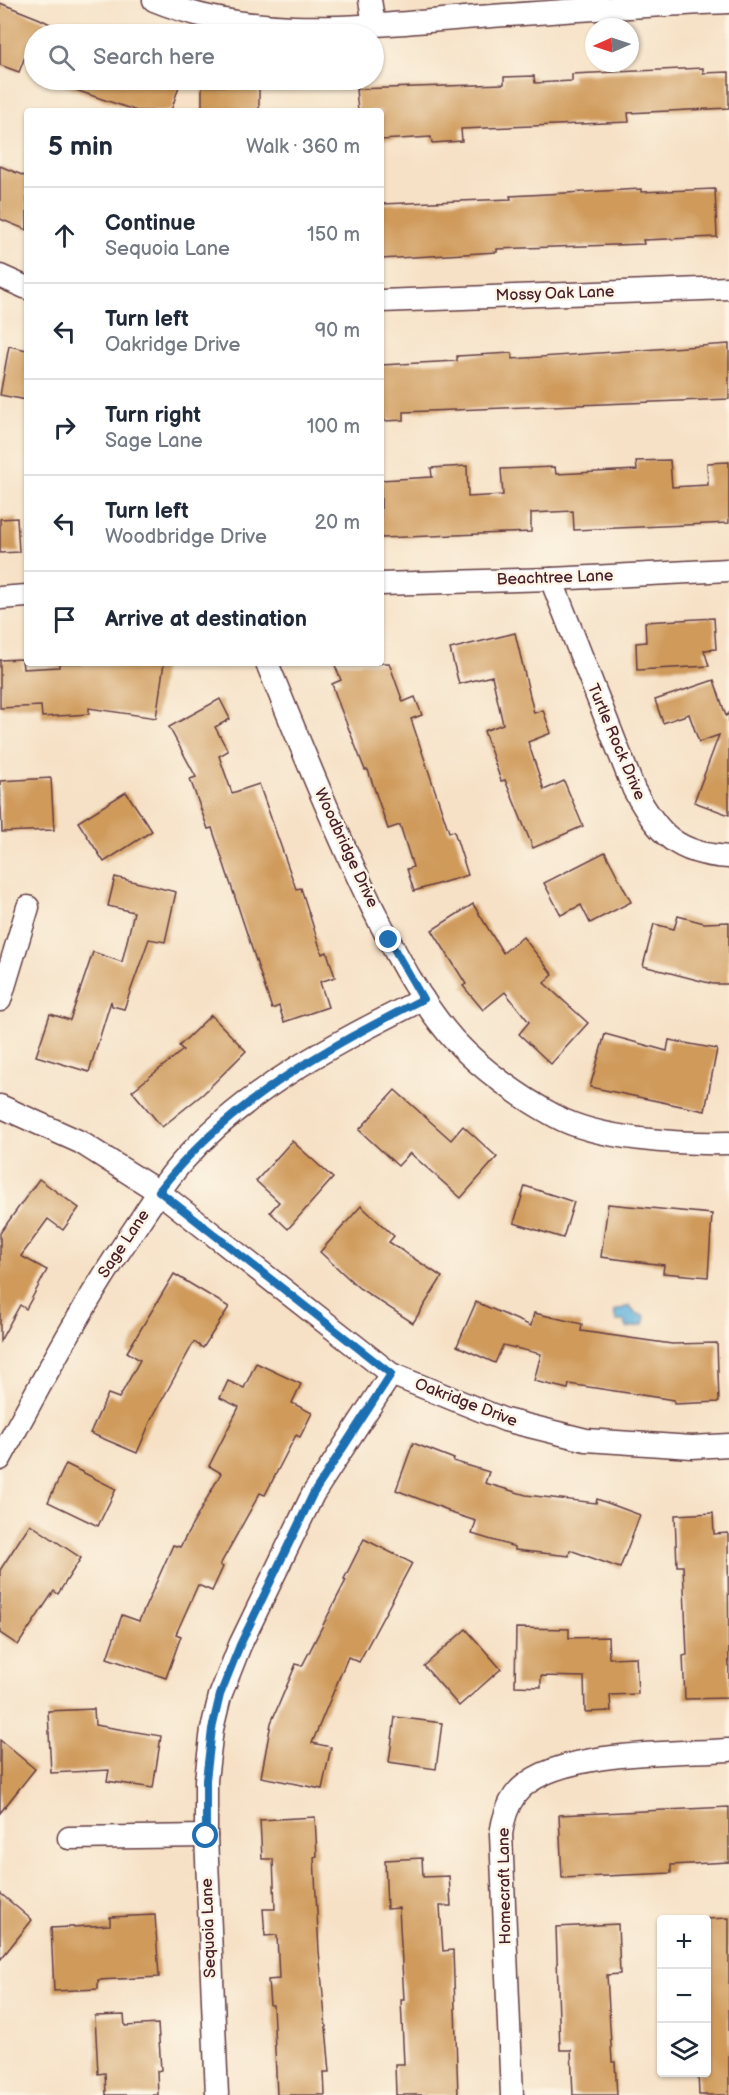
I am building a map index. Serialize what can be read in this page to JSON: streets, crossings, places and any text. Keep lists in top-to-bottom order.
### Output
{
  "streets": {
    "street": [
      "Mossy Oak Lane",
      "Beachtree Lane",
      "Turtle Rock Drive",
      "Woodbridge Drive",
      "Sage Lane",
      "Oakridge Drive",
      "Homecraft Lane",
      "Sequoia Lane"
    ]
  },
  "crossings": [
    ["Beachtree Lane", "Turtle Rock Drive"],
    ["Woodbridge Drive", "Sage Lane"],
    ["Sage Lane", "Oakridge Drive"],
    ["Oakridge Drive", "Sequoia Lane"]
  ],
  "north": "left",
  "page": {
    "search": "Search here",
    "heading": ["5 min", "Walk · 360 m"],
    "list": [
      ["Continue", "Sequoia Lane", "150 m"],
      ["Turn left", "Oakridge Drive", "90 m"],
      ["Turn right", "Sage Lane", "100 m"],
      ["Turn left", "Woodbridge Drive", "20 m"],
      "Arrive at destination"
    ],
    "map_buttons": ["+", "−"]
  }
}
